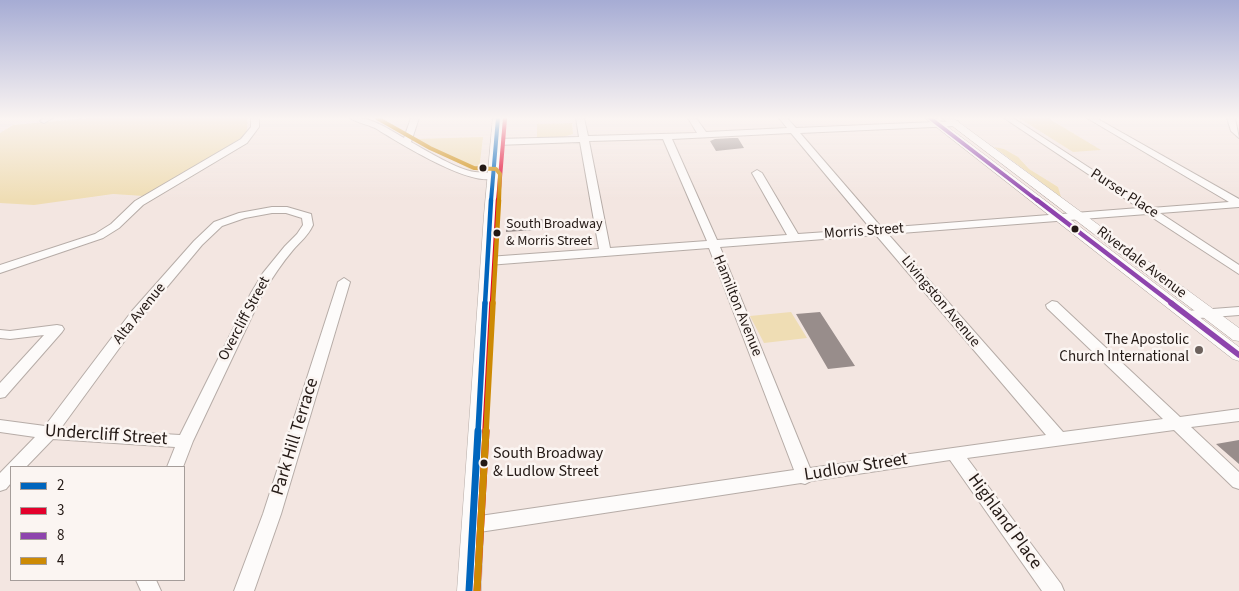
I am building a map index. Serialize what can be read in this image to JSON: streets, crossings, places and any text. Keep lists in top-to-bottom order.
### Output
{
  "streets": {
    "main road": ["Riverdale Avenue"],
    "street": [
      "Purser Place",
      "Morris Street",
      "Livingston Avenue",
      "Hamilton Avenue",
      "Alta Avenue",
      "Overcliff Street",
      "Undercliff Street",
      "Park Hill Terrace",
      "Ludlow Street",
      "Highland Place"
    ]
  },
  "crossings": [
    ["Purser Place", "Morris Street"],
    ["Morris Street", "Riverdale Avenue"],
    ["Morris Street", "Livingston Avenue"],
    ["Morris Street", "Hamilton Avenue"],
    ["Livingston Avenue", "Ludlow Street"],
    ["Hamilton Avenue", "Ludlow Street"],
    ["Alta Avenue", "Overcliff Street"],
    ["Alta Avenue", "Undercliff Street"],
    ["Overcliff Street", "Undercliff Street"],
    ["Ludlow Street", "Highland Place"]
  ],
  "places": ["South Broadway & Morris Street", "The Apostolic Church International", "South Broadway & Ludlow Street"],
  "lines": [
    "transit line 2",
    "transit line 3",
    "transit line 8",
    "transit line 4"
  ],
  "legend": [
    "2",
    "3",
    "8",
    "4"
  ]
}
